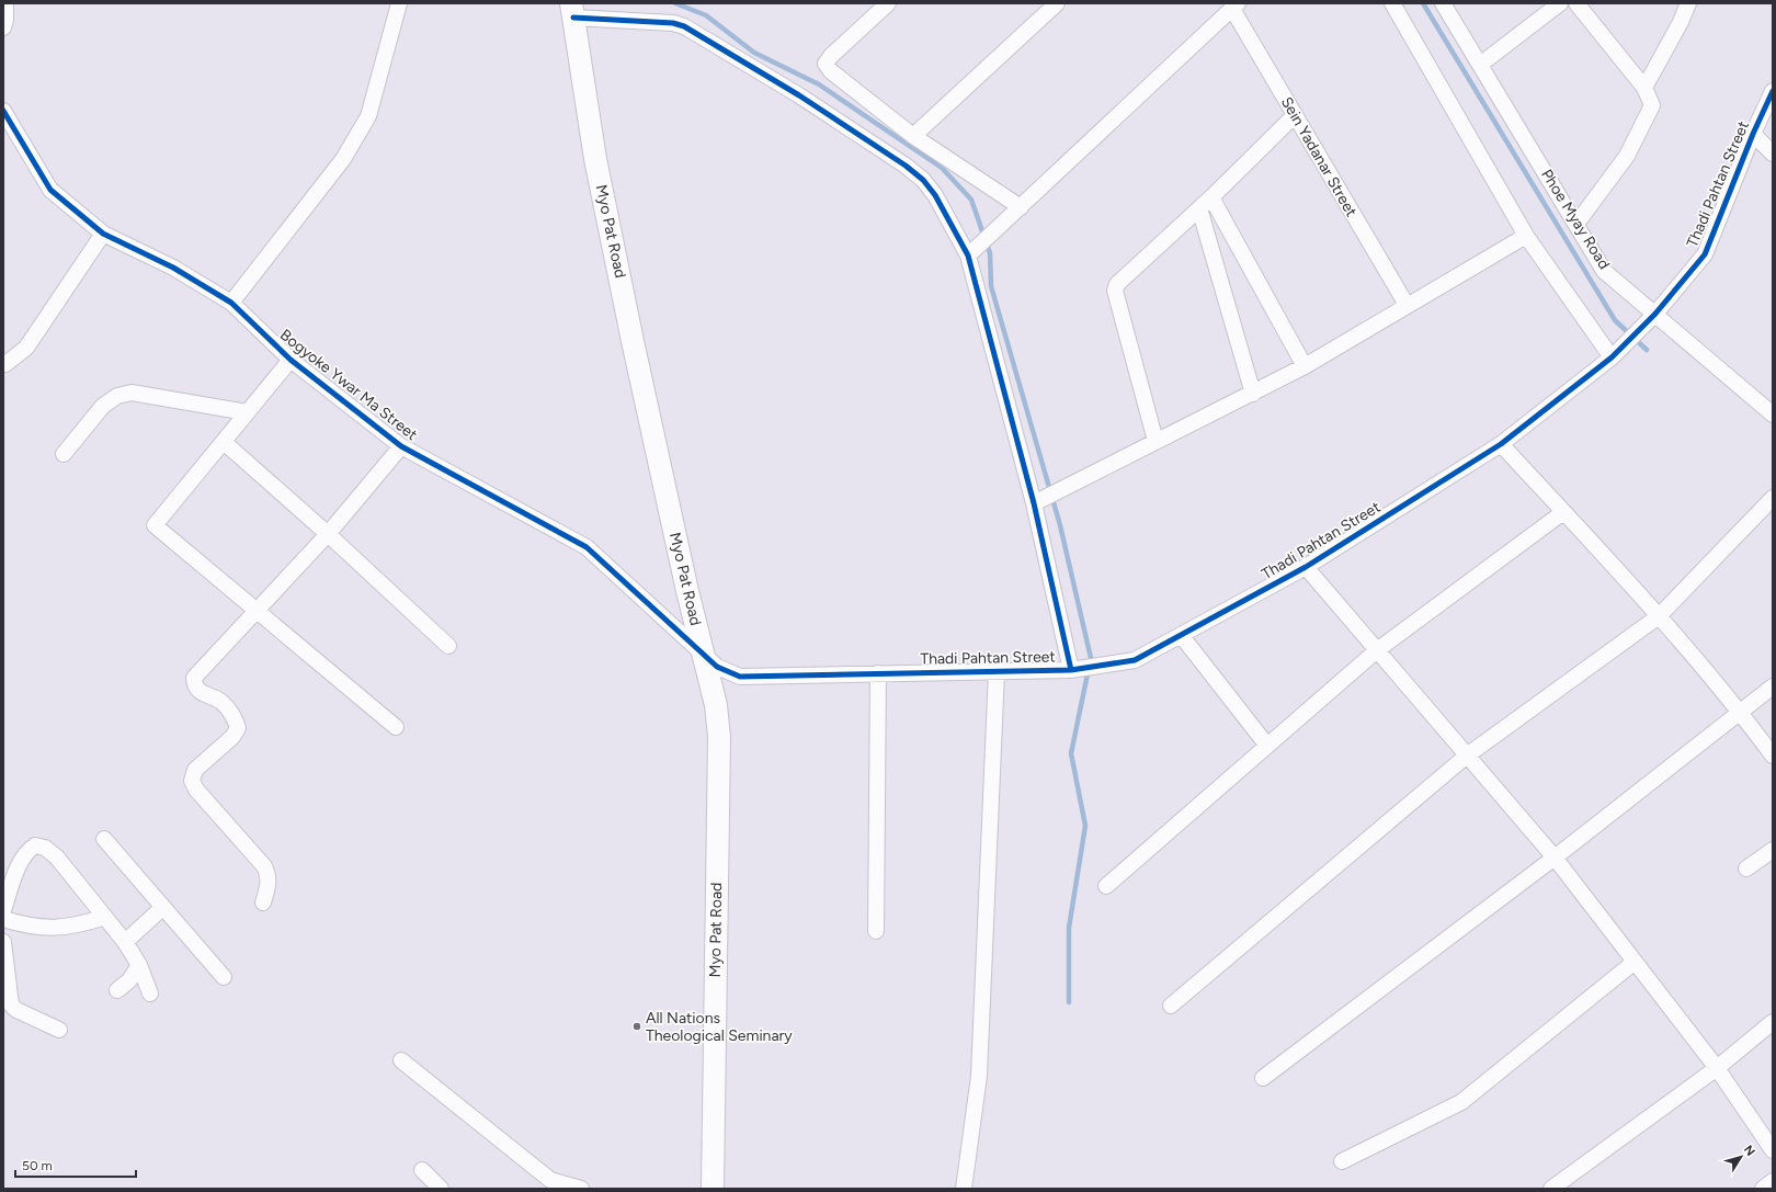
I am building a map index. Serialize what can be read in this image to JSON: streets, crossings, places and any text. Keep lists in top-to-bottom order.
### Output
{
  "streets": {
    "main road": ["Myo Pat Road"],
    "street": [
      "Sein Yadanar Street",
      "Thadi Pahtan Street",
      "Phoe Myay Road",
      "Bogyoke Ywar Ma Street"
    ]
  },
  "crossings": [
    ["Thadi Pahtan Street", "Phoe Myay Road"],
    ["Thadi Pahtan Street", "Myo Pat Road"],
    ["Thadi Pahtan Street", "Bogyoke Ywar Ma Street"],
    ["Myo Pat Road", "Bogyoke Ywar Ma Street"]
  ],
  "places": ["All Nations Theological Seminary"],
  "scale_bar": "50 m",
  "north": "top right"
}
